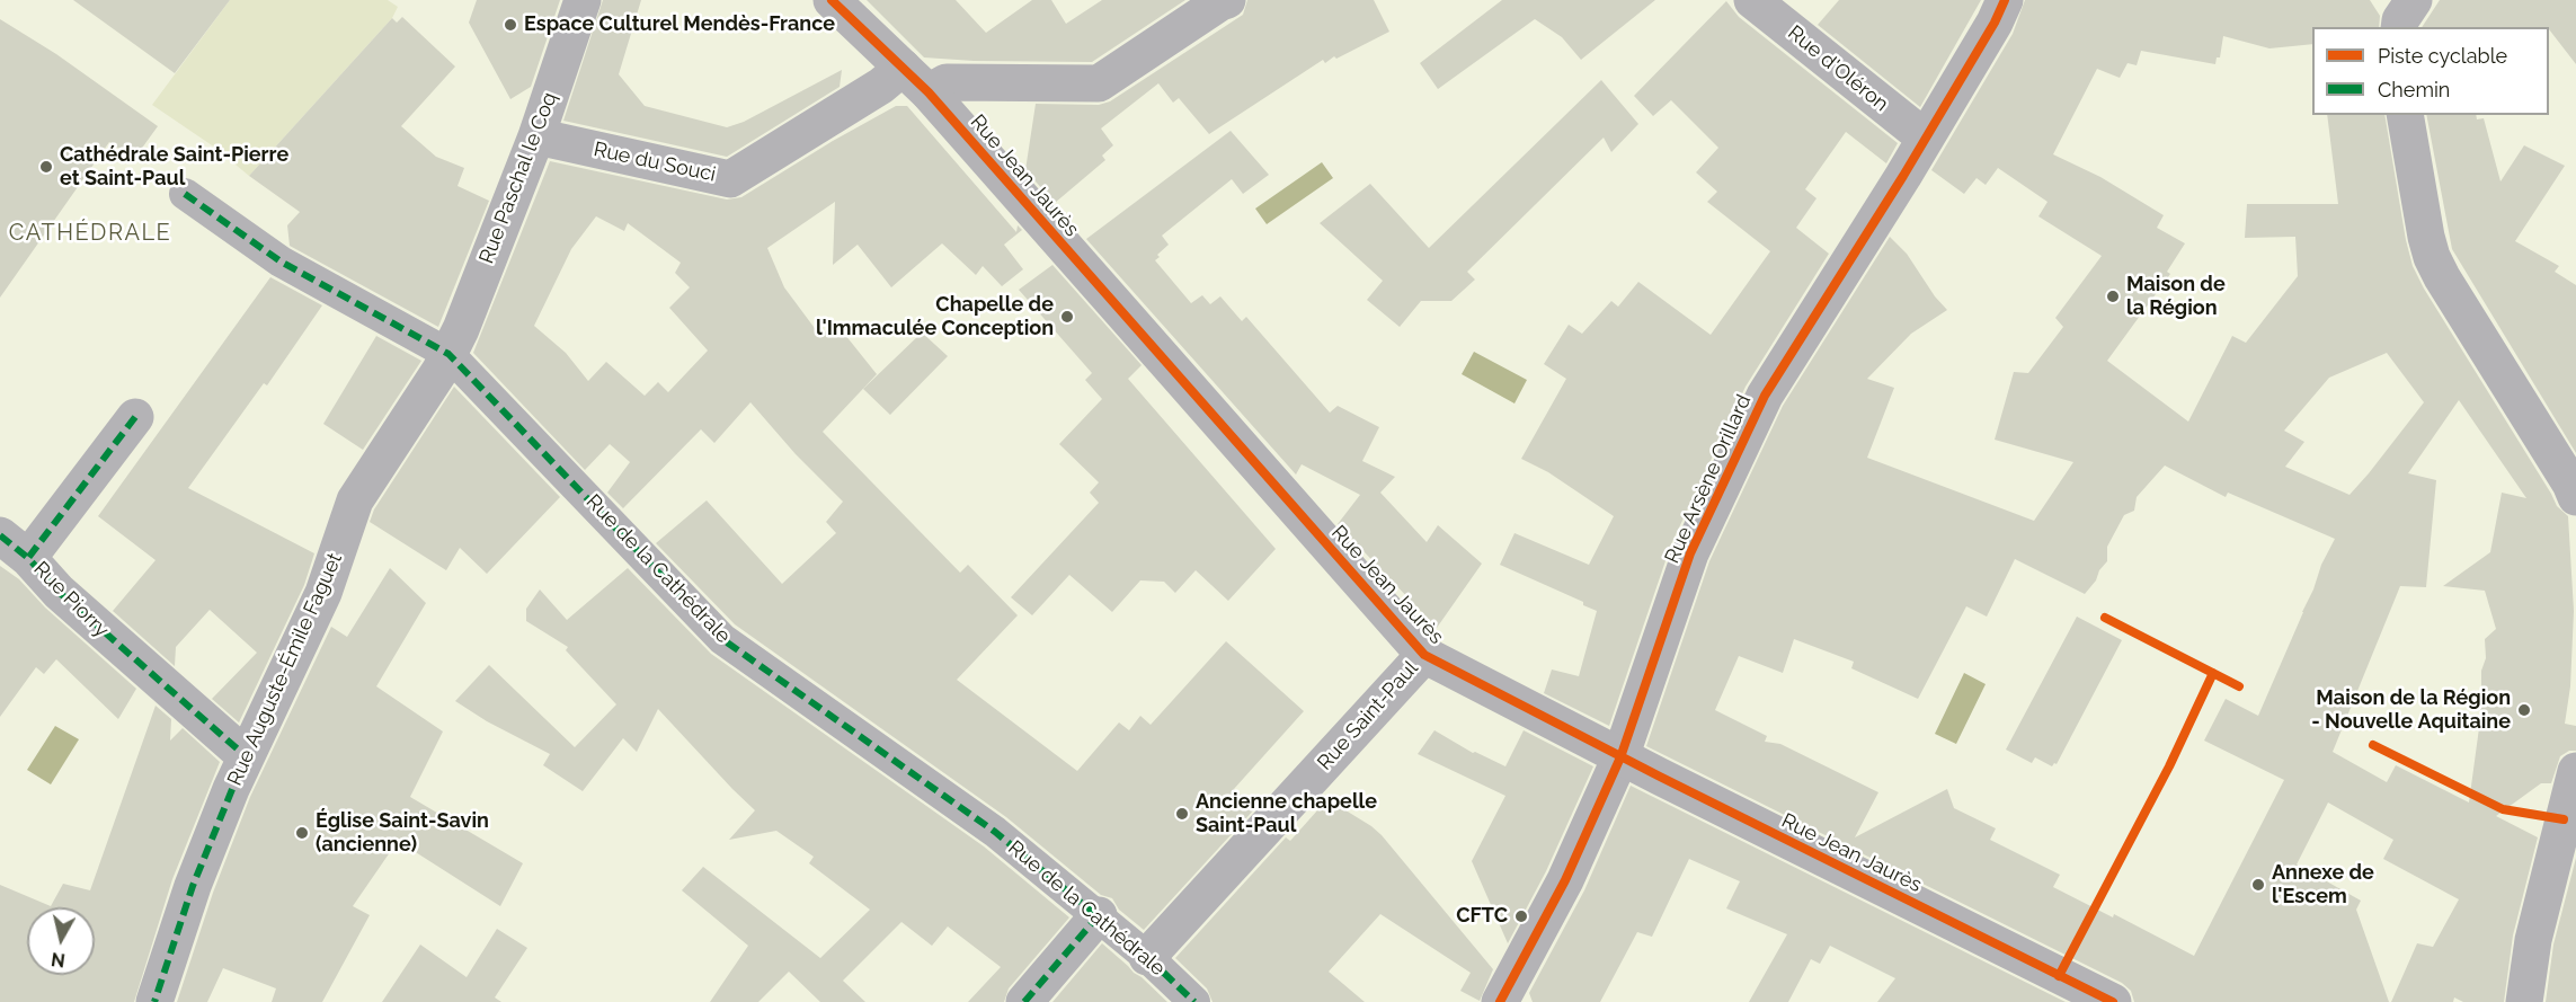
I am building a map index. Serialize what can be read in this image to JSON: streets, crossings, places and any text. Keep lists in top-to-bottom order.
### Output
{
  "streets": {
    "street": [
      "Rue d'Oléron",
      "Rue du Souci",
      "Rue Jean Jaurès",
      "Rue Paschal le Coq",
      "Rue Arsène Orillard",
      "Rue de la Cathédrale",
      "Rue Piorry",
      "Rue Auguste-Émile Faguet",
      "Rue Saint-Paul"
    ]
  },
  "crossings": [
    ["Rue d'Oléron", "Rue Arsène Orillard"],
    ["Rue du Souci", "Rue Jean Jaurès"],
    ["Rue du Souci", "Rue Paschal le Coq"],
    ["Rue Jean Jaurès", "Rue Arsène Orillard"],
    ["Rue Jean Jaurès", "Rue Saint-Paul"],
    ["Rue Paschal le Coq", "Rue de la Cathédrale"],
    ["Rue Paschal le Coq", "Rue Auguste-Émile Faguet"],
    ["Rue de la Cathédrale", "Rue Auguste-Émile Faguet"],
    ["Rue de la Cathédrale", "Rue Saint-Paul"],
    ["Rue Piorry", "Rue Auguste-Émile Faguet"]
  ],
  "districts": ["CATHÉDRALE"],
  "places": [
    "Espace Culturel Mendès-France",
    "Cathédrale Saint-Pierre et Saint-Paul",
    "Maison de la Région",
    "Chapelle de l'Immaculée Conception",
    "Maison de la Région - Nouvelle Aquitaine",
    "Ancienne chapelle Saint-Paul",
    "Église Saint-Savin (ancienne)",
    "Annexe de l'Escem",
    "CFTC"
  ],
  "legend": ["Piste cyclable", "Chemin"],
  "north": "bottom"
}
